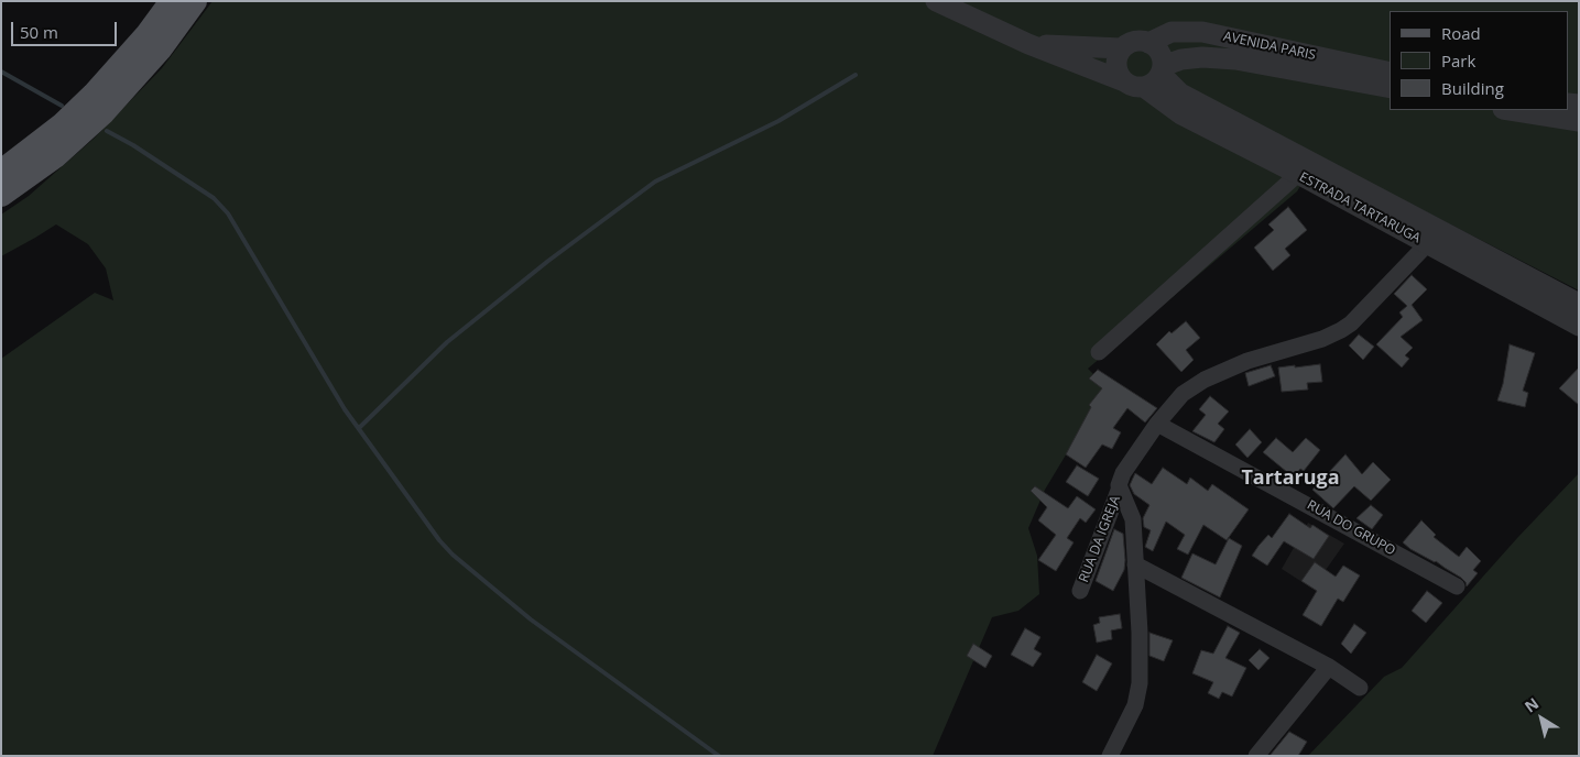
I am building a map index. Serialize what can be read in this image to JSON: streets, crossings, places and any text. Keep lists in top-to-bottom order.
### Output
{
  "streets": {
    "street": [
      "AVENIDA PARIS",
      "ESTRADA TARTARUGA",
      "RUA DO GRUPO",
      "RUA DA IGREJA"
    ]
  },
  "crossings": [
    ["AVENIDA PARIS", "ESTRADA TARTARUGA"]
  ],
  "districts": ["Tartaruga"],
  "legend": ["Road", "Park", "Building"],
  "scale_bar": "50 m",
  "north": "top left"
}
